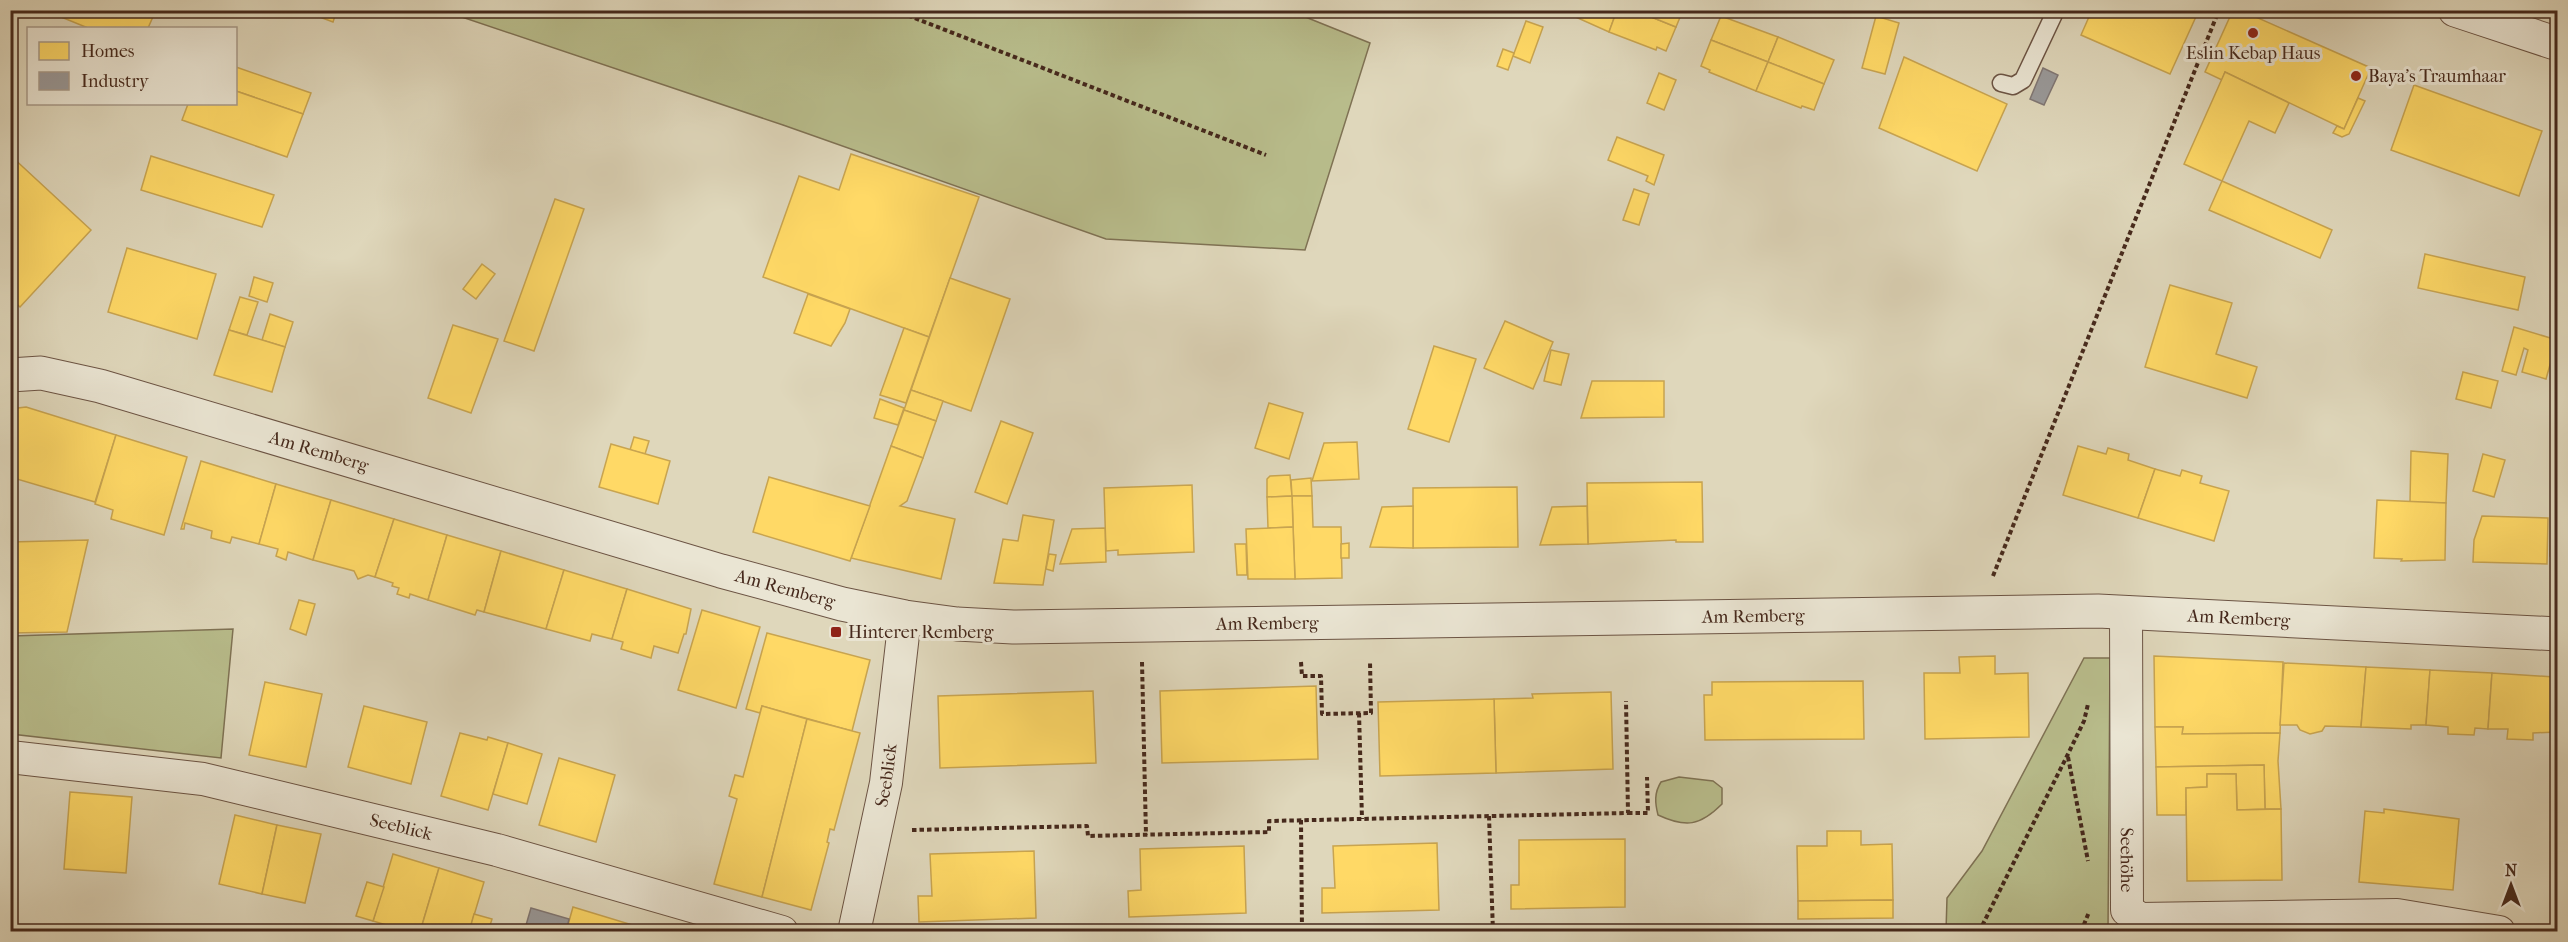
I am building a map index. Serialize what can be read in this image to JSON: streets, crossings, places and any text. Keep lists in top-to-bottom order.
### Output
{
  "streets": {
    "street": ["Am Remberg", "Seeblick", "Seehöhe"]
  },
  "crossings": [
    ["Am Remberg", "Seeblick"],
    ["Am Remberg", "Seehöhe"]
  ],
  "places": {
    "other": ["Eslin Kebap Haus", "Baya's Traumhaar"],
    "transit": ["Hinterer Remberg"]
  },
  "legend": ["Homes", "Industry"],
  "north": "top"
}
